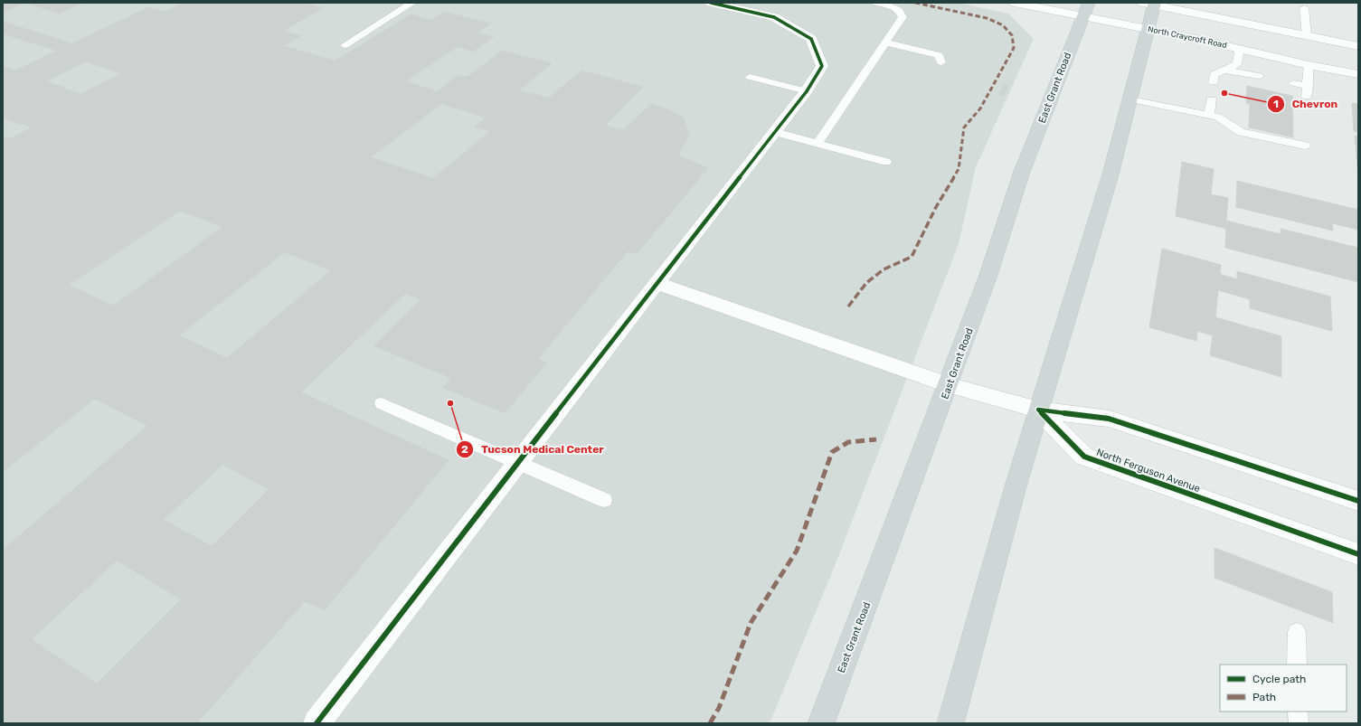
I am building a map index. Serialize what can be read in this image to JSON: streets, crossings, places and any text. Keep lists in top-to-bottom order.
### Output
{
  "streets": {
    "main road": ["East Grant Road"],
    "street": ["North Craycroft Road", "North Ferguson Avenue"]
  },
  "crossings": [
    ["North Craycroft Road", "East Grant Road"]
  ],
  "places": ["Chevron", "Tucson Medical Center"],
  "legend": ["Cycle path", "Path"]
}
